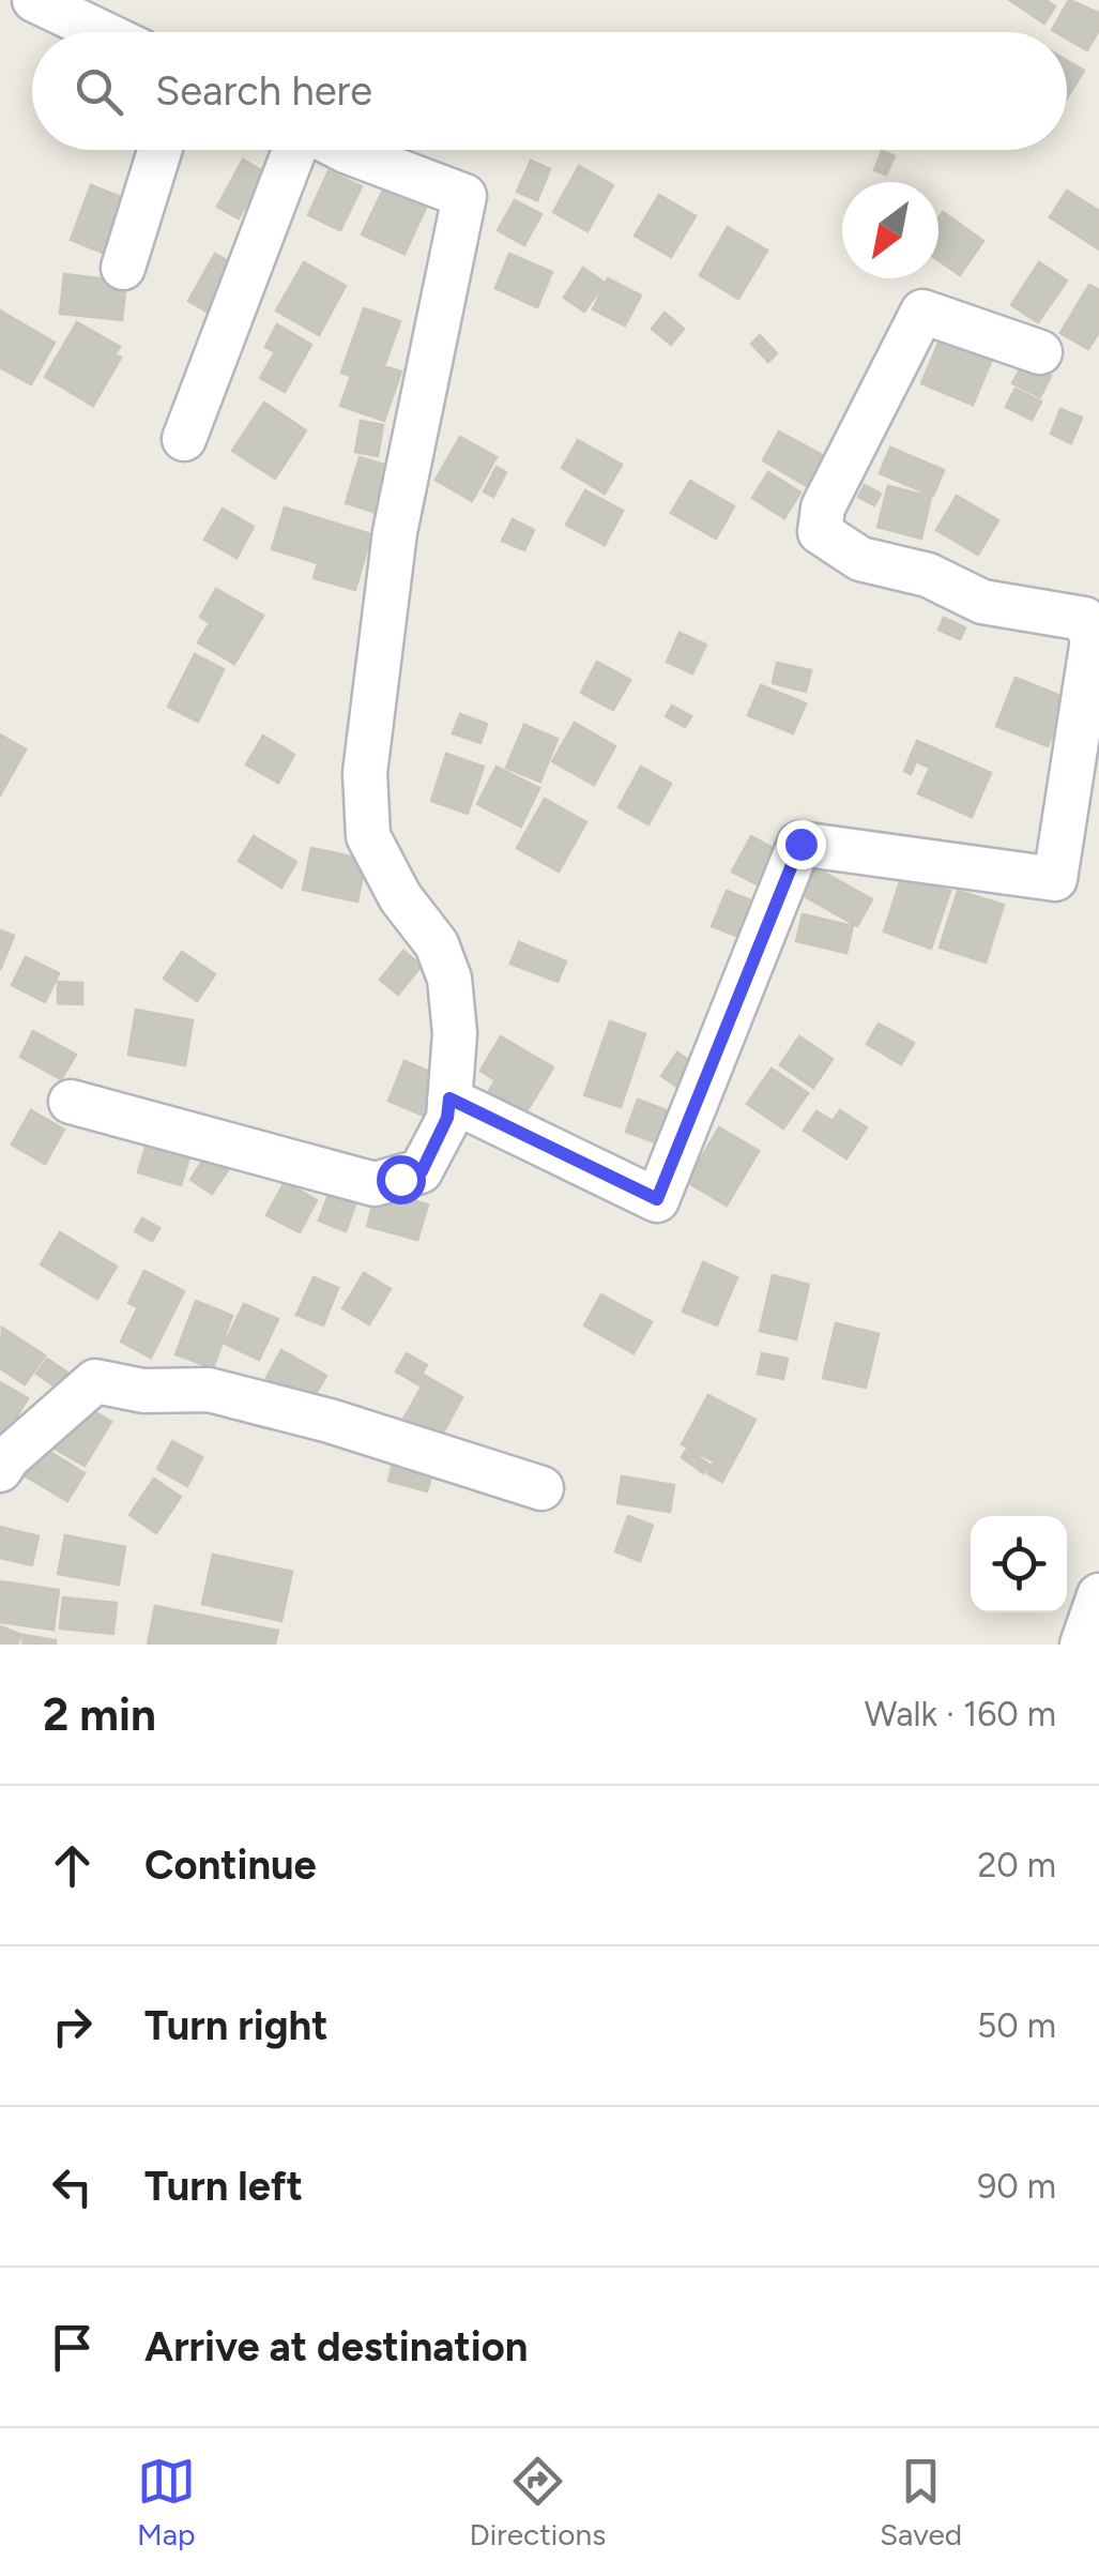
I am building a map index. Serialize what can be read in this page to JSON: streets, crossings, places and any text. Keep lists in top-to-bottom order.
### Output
{
  "north": "bottom left",
  "page": {
    "search": "Search here",
    "heading": ["2 min", "Walk · 160 m"],
    "list": [
      ["Continue", "20 m"],
      ["Turn right", "50 m"],
      ["Turn left", "90 m"],
      "Arrive at destination"
    ],
    "nav": ["Map", "Directions", "Saved"]
  }
}
